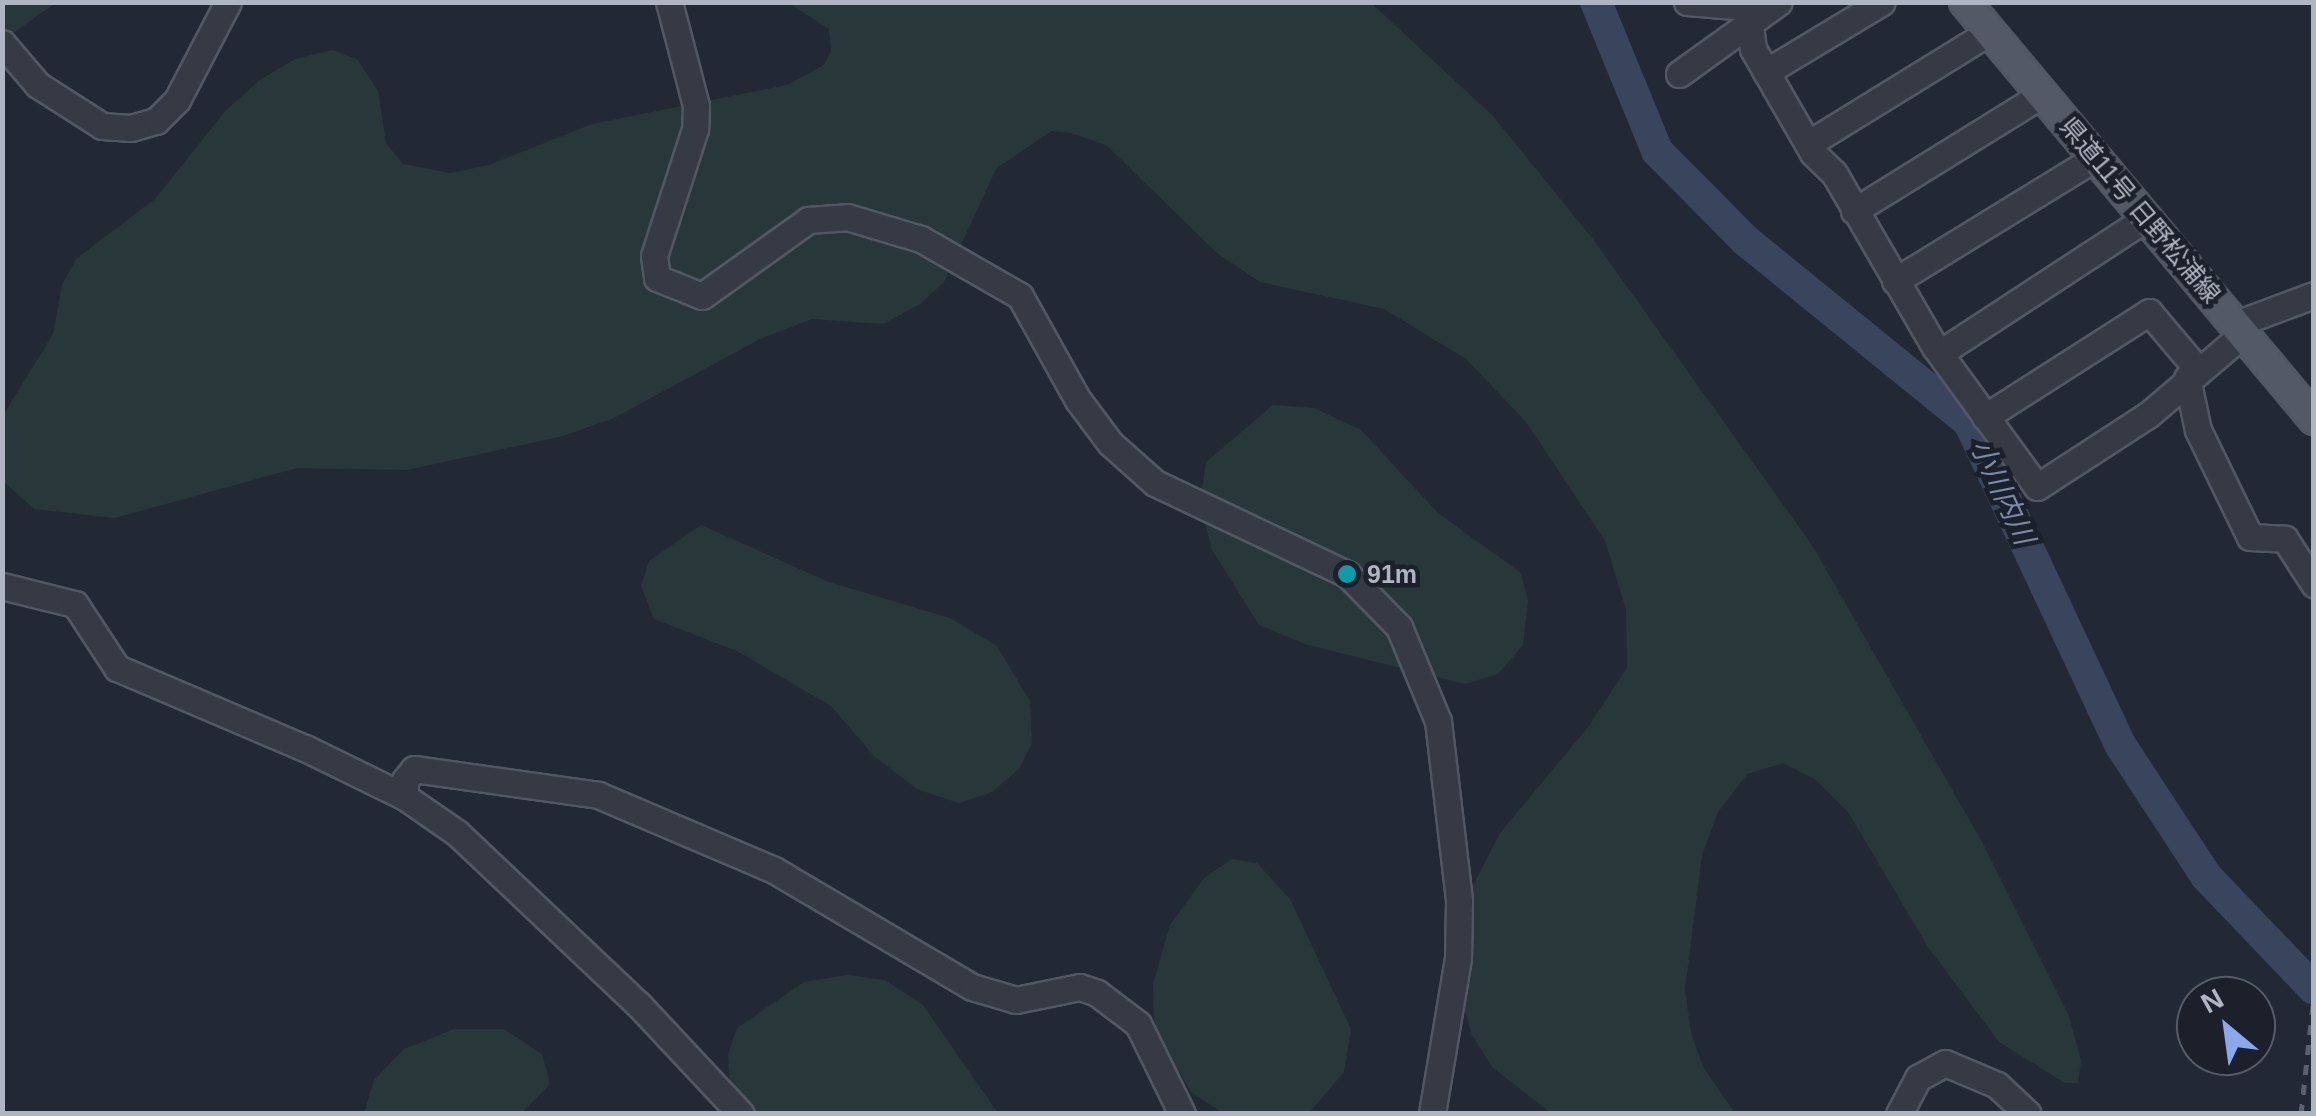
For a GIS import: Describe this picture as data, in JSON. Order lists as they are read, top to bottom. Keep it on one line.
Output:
{"streets":{"main road":["県道11号 日野松浦線"]},"water":["小川内川"],"places":["91m"],"north":"top left"}
